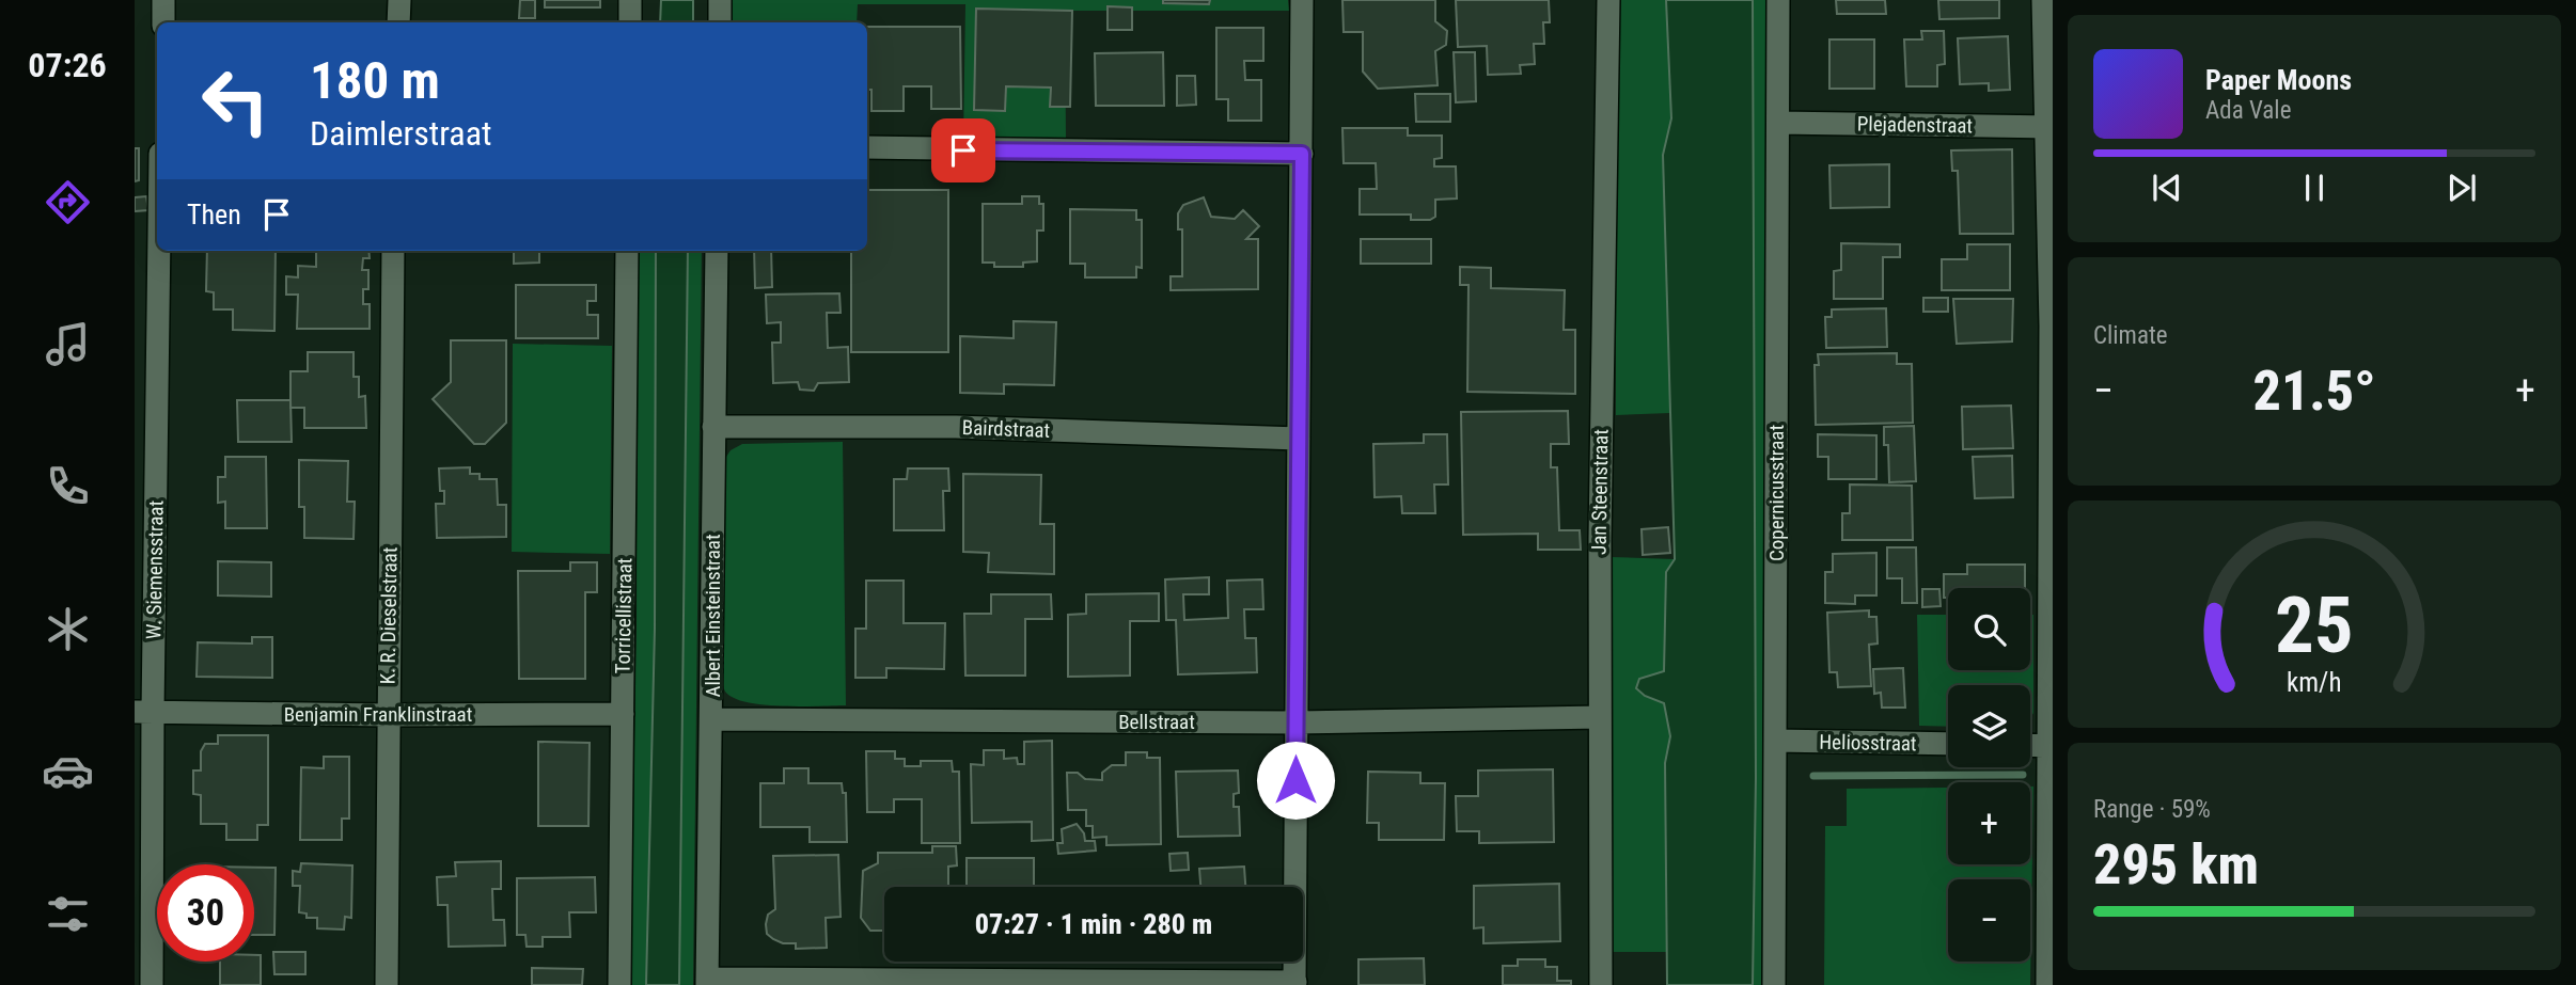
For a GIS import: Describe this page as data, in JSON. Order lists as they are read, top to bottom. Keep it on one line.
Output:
{"streets":{"street":["Plejadenstraat","Bairdstraat","Jan Steenstraat","Copernicusstraat","W. Siemensstraat","K. R. Dieselstraat","Torricellistraat","Albert Einsteinstraat","Benjamin Franklinstraat","Bellstraat","Heliosstraat"]},"crossings":[["Plejadenstraat","Copernicusstraat"],["Bairdstraat","Albert Einsteinstraat"],["Jan Steenstraat","Bellstraat"],["Copernicusstraat","Heliosstraat"],["W. Siemensstraat","Benjamin Franklinstraat"],["K. R. Dieselstraat","Benjamin Franklinstraat"],["Torricellistraat","Benjamin Franklinstraat"],["Albert Einsteinstraat","Bellstraat"]],"page":{"tabs":"07:26","turn":["180 m","Daimlerstraat"],"song":["Paper Moons","Ada Vale"],"then":"Then","tile":["Climate",["Range · 59%","295 km"]],"heat":["−","21.5°","+"],"map_buttons":["+","−"],"limit":"30","trip":"07:27 · 1 min · 280 m","gauge":["25","km/h"]}}
